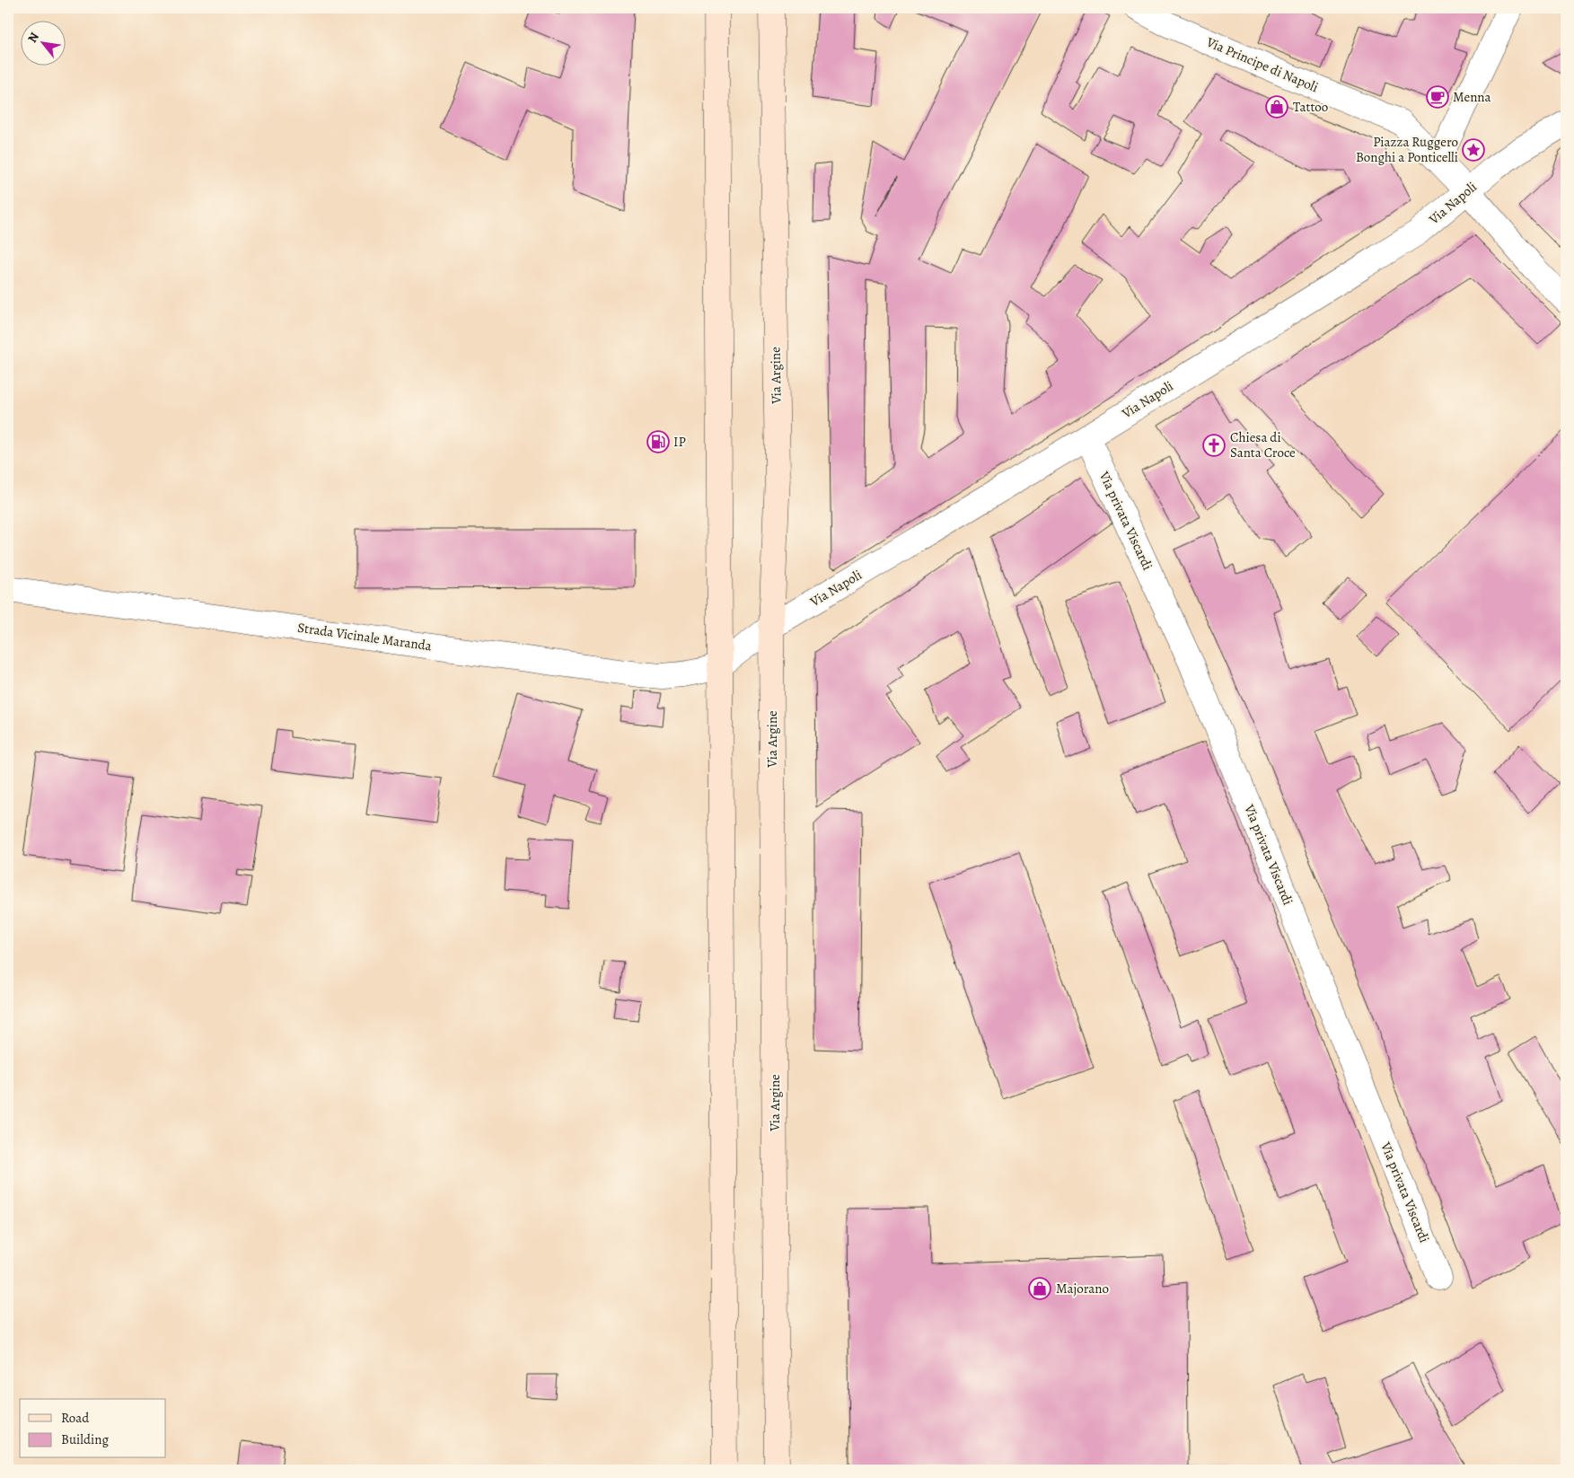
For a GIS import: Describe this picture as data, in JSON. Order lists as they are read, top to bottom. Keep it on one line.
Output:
{"streets":{"street":["Via Principe di Napoli","Via Napoli","Via Argine","Via privata Viscardi","Strada Vicinale Maranda"]},"crossings":[["Via Principe di Napoli","Via Napoli"],["Via Napoli","Via Argine"],["Via Napoli","Via privata Viscardi"],["Via Napoli","Strada Vicinale Maranda"]],"places":{"cafe":["Menna"],"shop":["Tattoo","Majorano"],"place":["Piazza Ruggero Bonghi a Ponticelli"],"fuel station":["IP"],"church":["Chiesa di Santa Croce"]},"legend":["Road","Building"],"north":"top left"}
